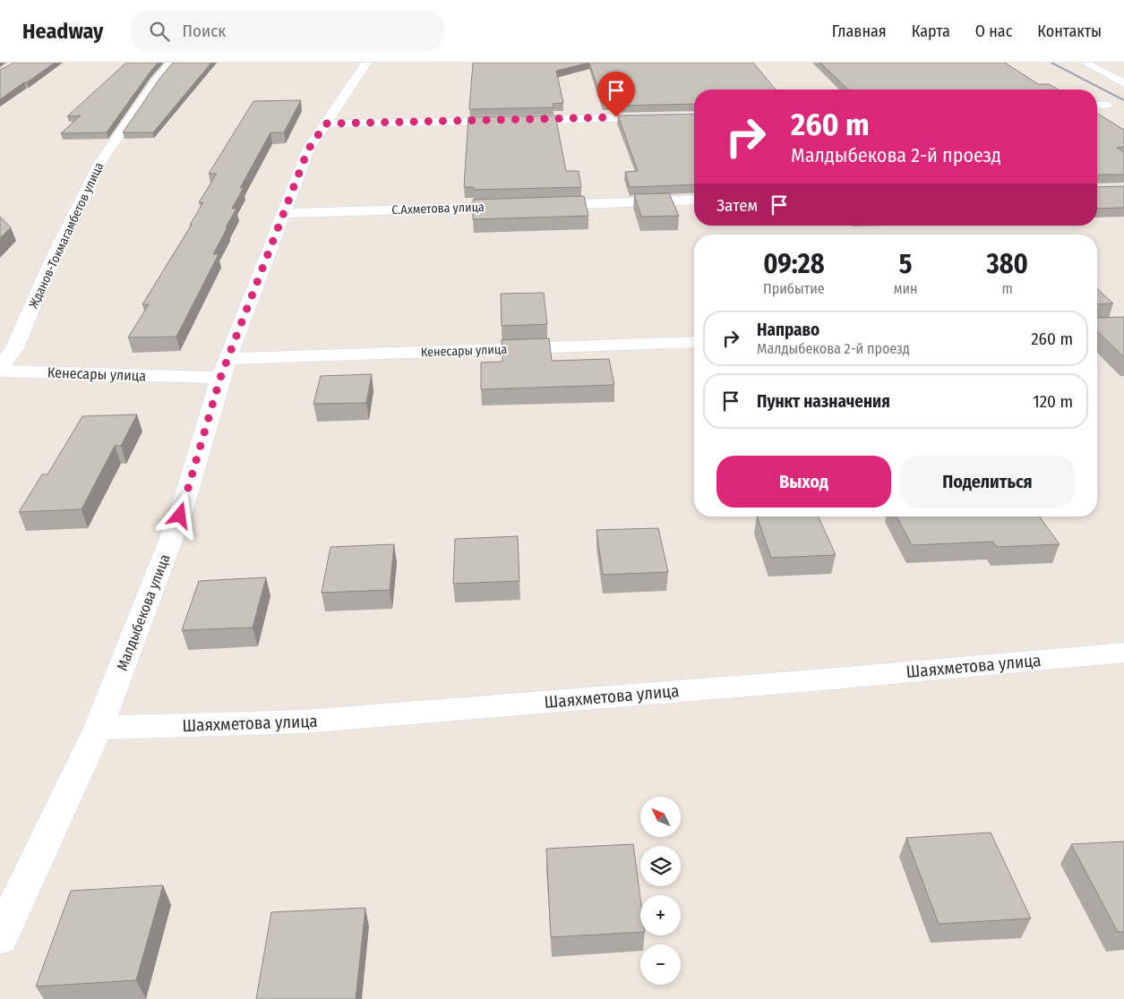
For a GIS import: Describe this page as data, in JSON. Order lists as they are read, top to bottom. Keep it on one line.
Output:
{"streets":{"street":["С.Ахметова улица","Жданов-Токмагамбетов улица","Кенесары улица","Малдыбекова улица","Шаяхметова улица"]},"crossings":[["С.Ахметова улица","Малдыбекова улица"],["Жданов-Токмагамбетов улица","Кенесары улица"],["Кенесары улица","Малдыбекова улица"],["Малдыбекова улица","Шаяхметова улица"]],"north":"top left","page":{"header":"Headway","search":"Поиск","nav":["Главная","Карта","О нас","Контакты"],"turn":["260 m","Малдыбекова 2-й проезд"],"then":"Затем","eta":["09:28","Прибытие","5","мин","380","m"],"list":[{"name":"Направо","note":"Малдыбекова 2-й проезд","value":"260 m"},{"name":"Пункт назначения","value":"120 m"}],"buttons":["Выход","Поделиться"],"map_buttons":["+","−"]}}
